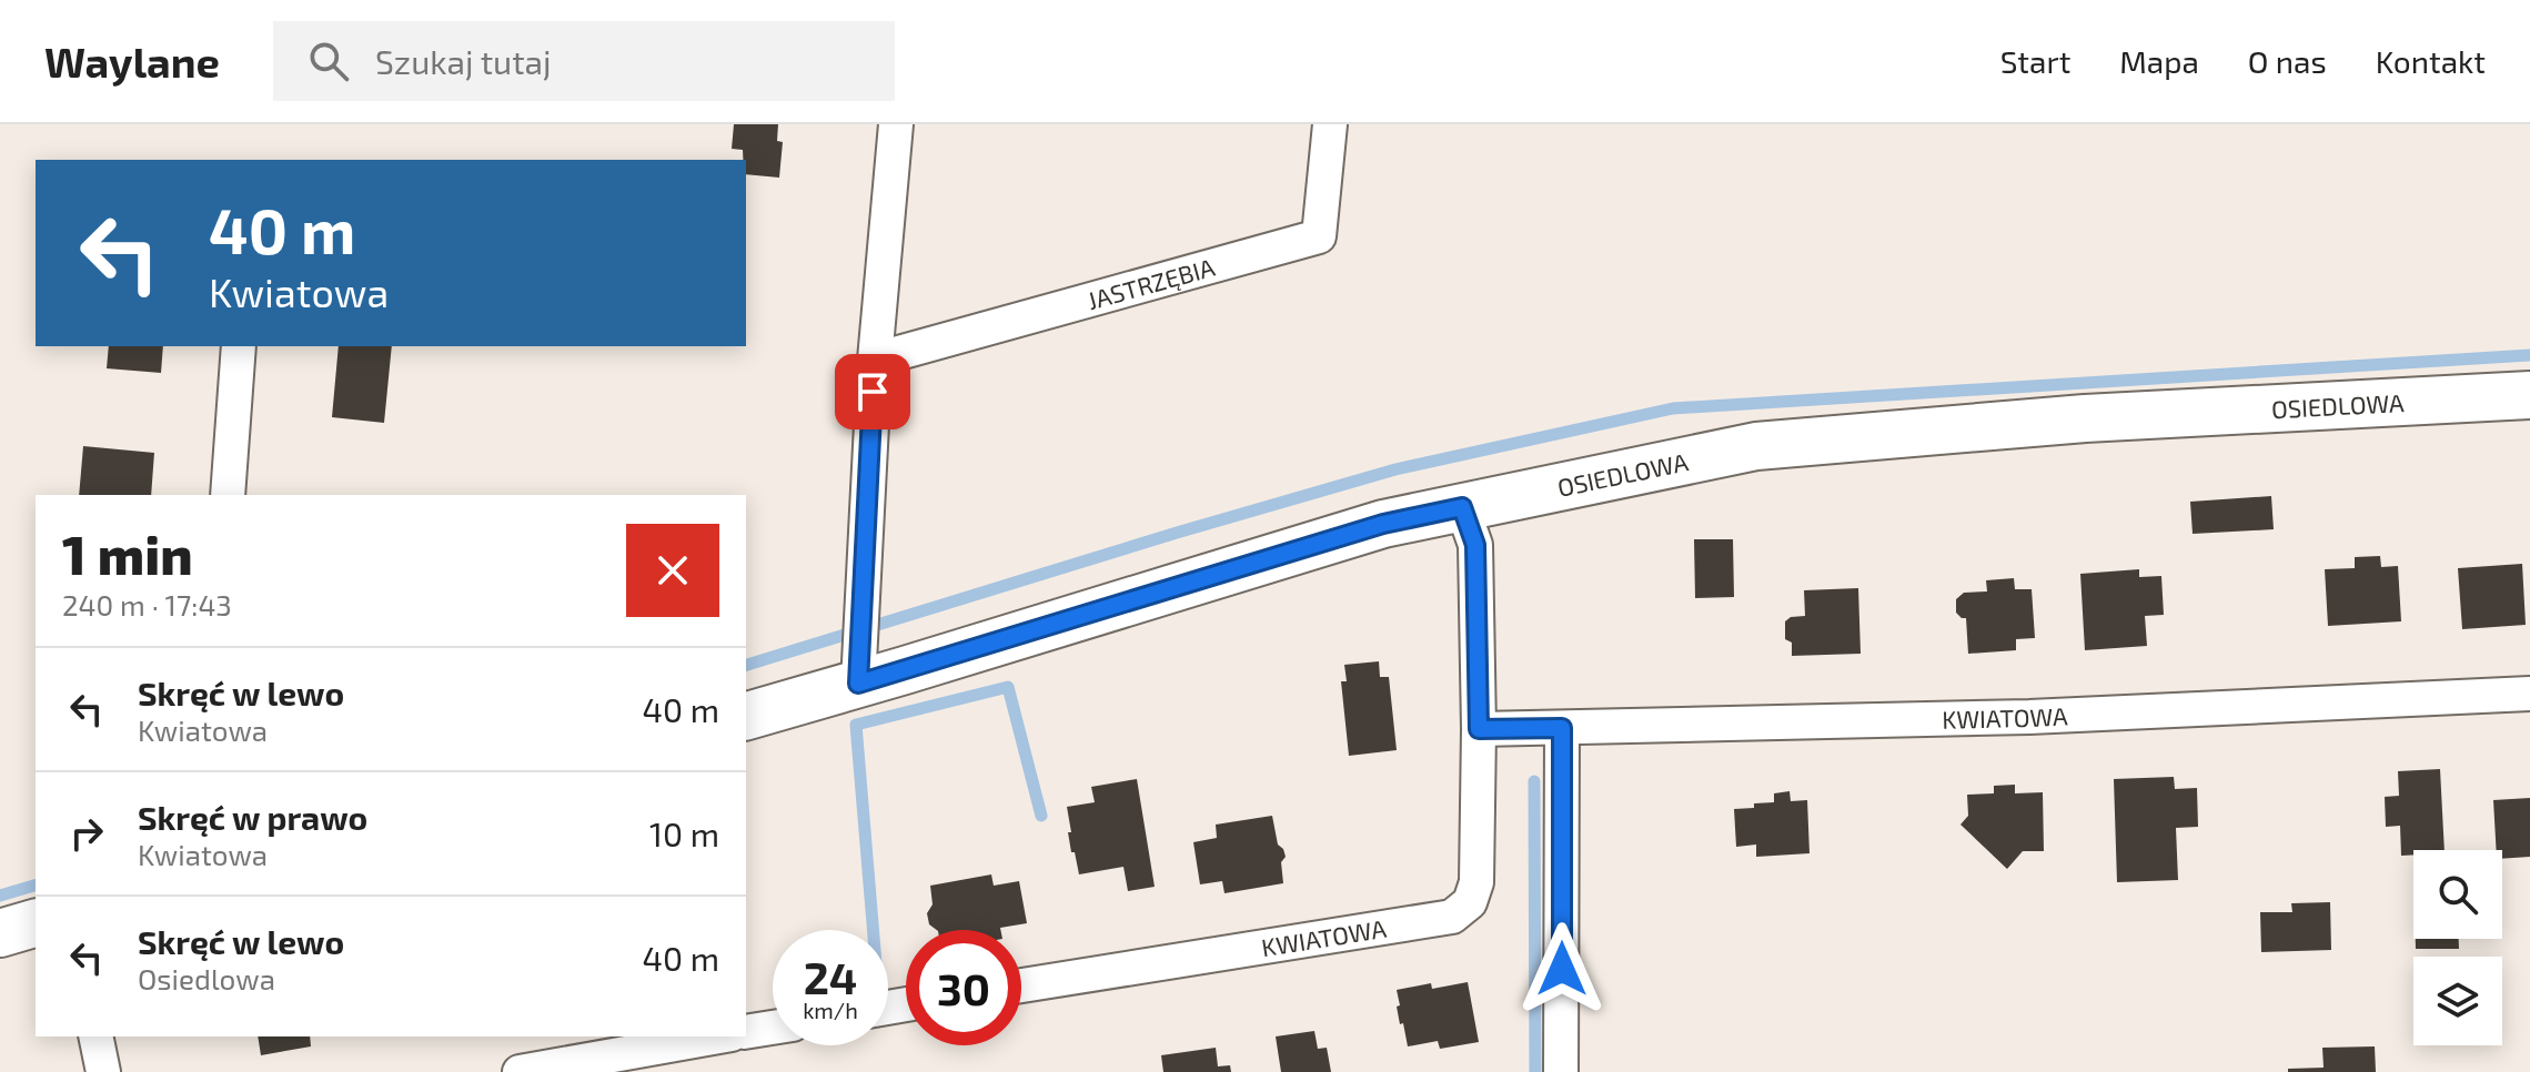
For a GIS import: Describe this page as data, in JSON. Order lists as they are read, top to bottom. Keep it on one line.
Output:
{"streets":{"street":["JASTRZĘBIA","OSIEDLOWA","KWIATOWA"]},"crossings":[["OSIEDLOWA","KWIATOWA"]],"page":{"header":"Waylane","search":"Szukaj tutaj","nav":["Start","Mapa","O nas","Kontakt"],"turn":["40 m","Kwiatowa"],"heading":["1 min","240 m · 17:43"],"list":[{"name":"Skręć w lewo","note":"Kwiatowa","value":"40 m"},{"name":"Skręć w prawo","note":"Kwiatowa","value":"10 m"},{"name":"Skręć w lewo","note":"Osiedlowa","value":"40 m"}],"speed":"24 km/h","limit":"30"}}
